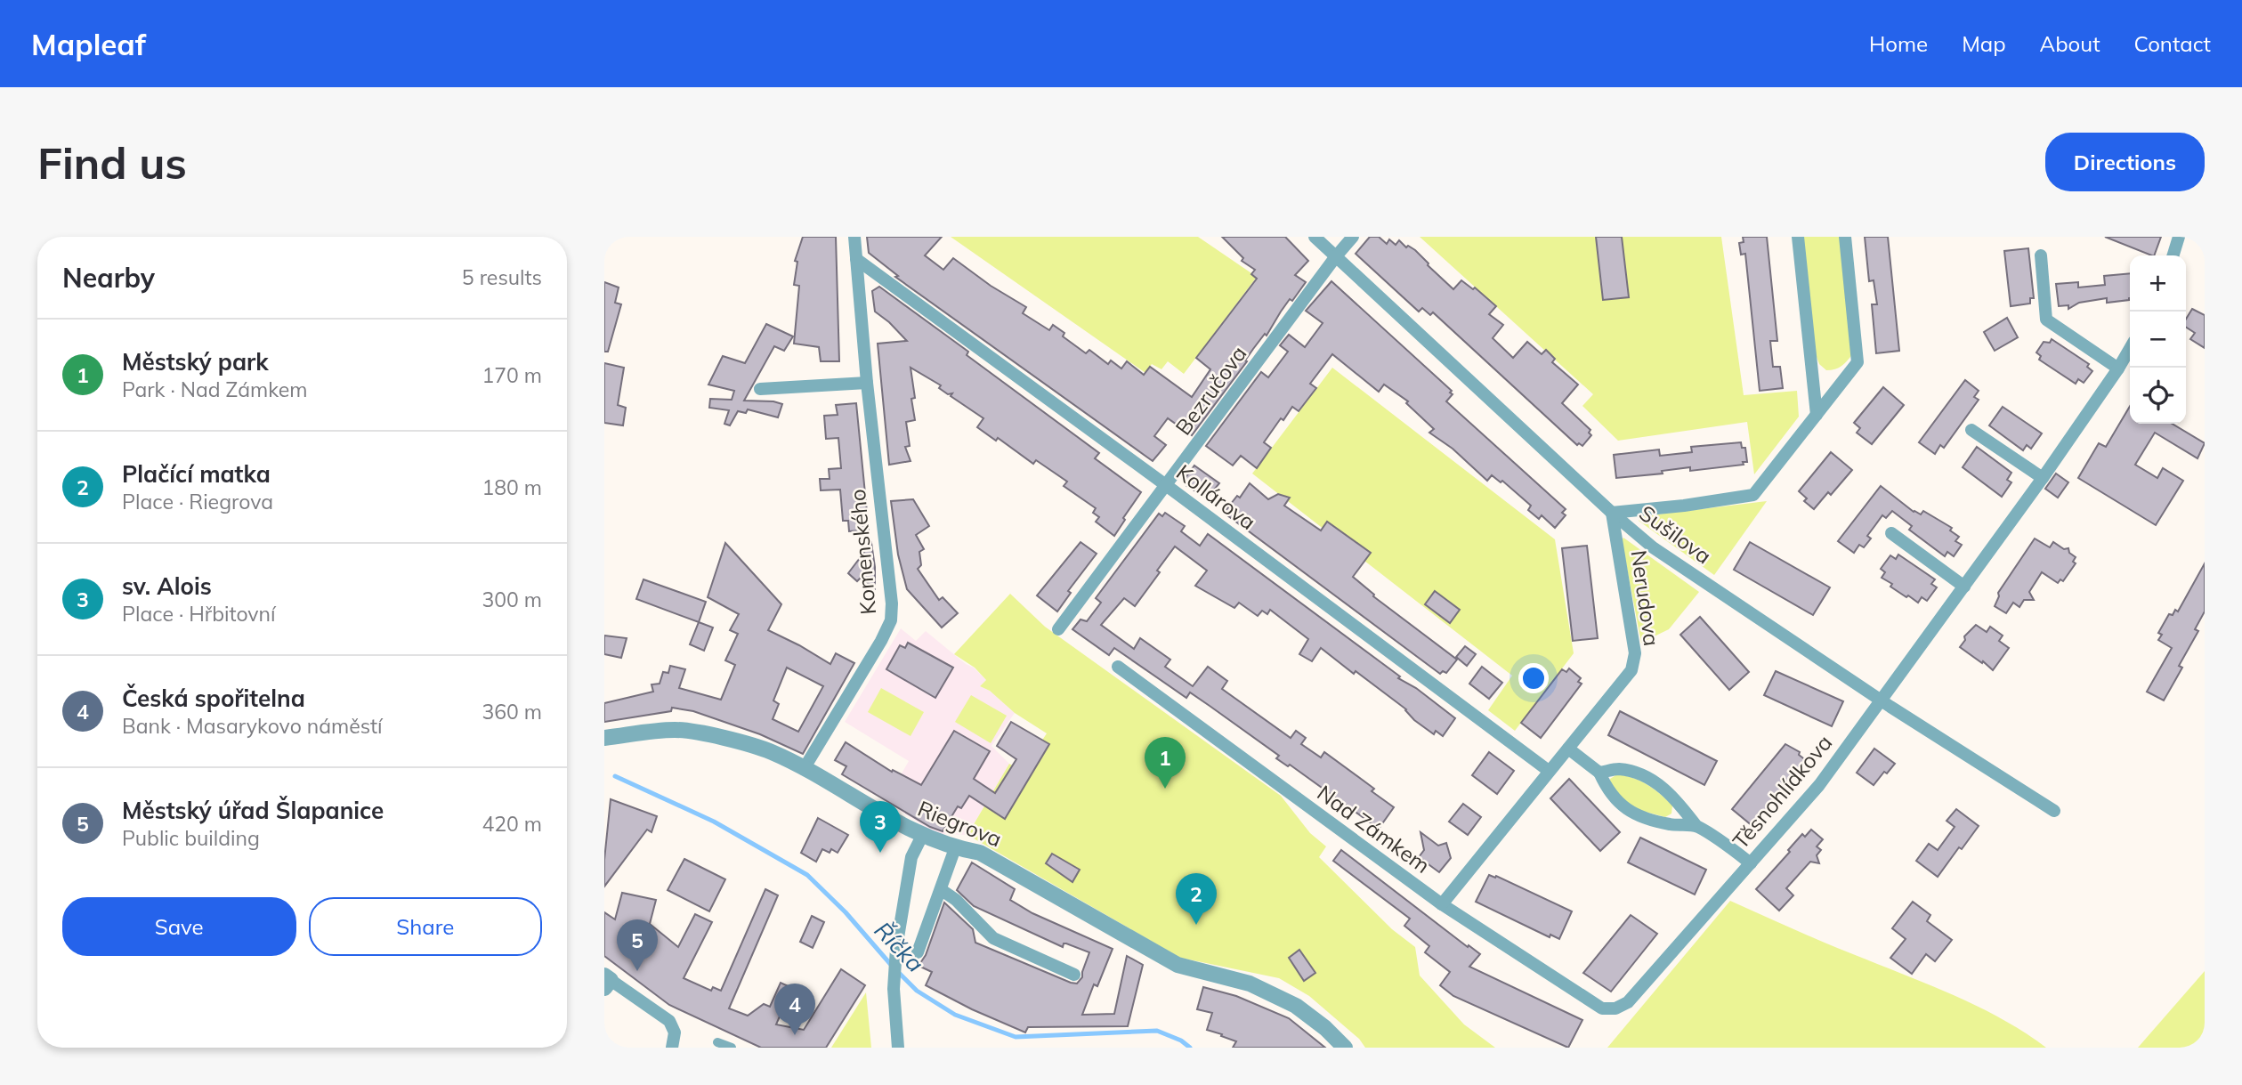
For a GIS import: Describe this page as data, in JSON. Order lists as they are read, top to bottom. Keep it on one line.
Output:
{"streets":{"street":["Bezručova","Kollárova","Sušilova","Komenského","Nerudova","Těsnohlídkova","Riegrova","Nad Zámkem"]},"crossings":[["Bezručova","Kollárova"],["Bezručova","Sušilova"],["Kollárova","Komenského"],["Kollárova","Nerudova"],["Sušilova","Nerudova"],["Sušilova","Těsnohlídkova"],["Komenského","Riegrova"],["Nerudova","Nad Zámkem"],["Těsnohlídkova","Nad Zámkem"]],"water":["Říčka"],"page":{"header":"Mapleaf","nav":["Home","Map","About","Contact"],"buttons":["Directions",["Save","Share"]],"title":"Find us","heading":["Nearby","5 results"],"map_buttons":["+","−"],"list":[{"mark":"1","name":"Městský park","note":"Park · Nad Zámkem","value":"170 m"},{"mark":"2","name":"Plačící matka","note":"Place · Riegrova","value":"180 m"},{"mark":"3","name":"sv. Alois","note":"Place · Hřbitovní","value":"300 m"},{"mark":"4","name":"Česká spořitelna","note":"Bank · Masarykovo náměstí","value":"360 m"},{"mark":"5","name":"Městský úřad Šlapanice","note":"Public building","value":"420 m"}],"pins":["1","3","2","5","4"]}}
